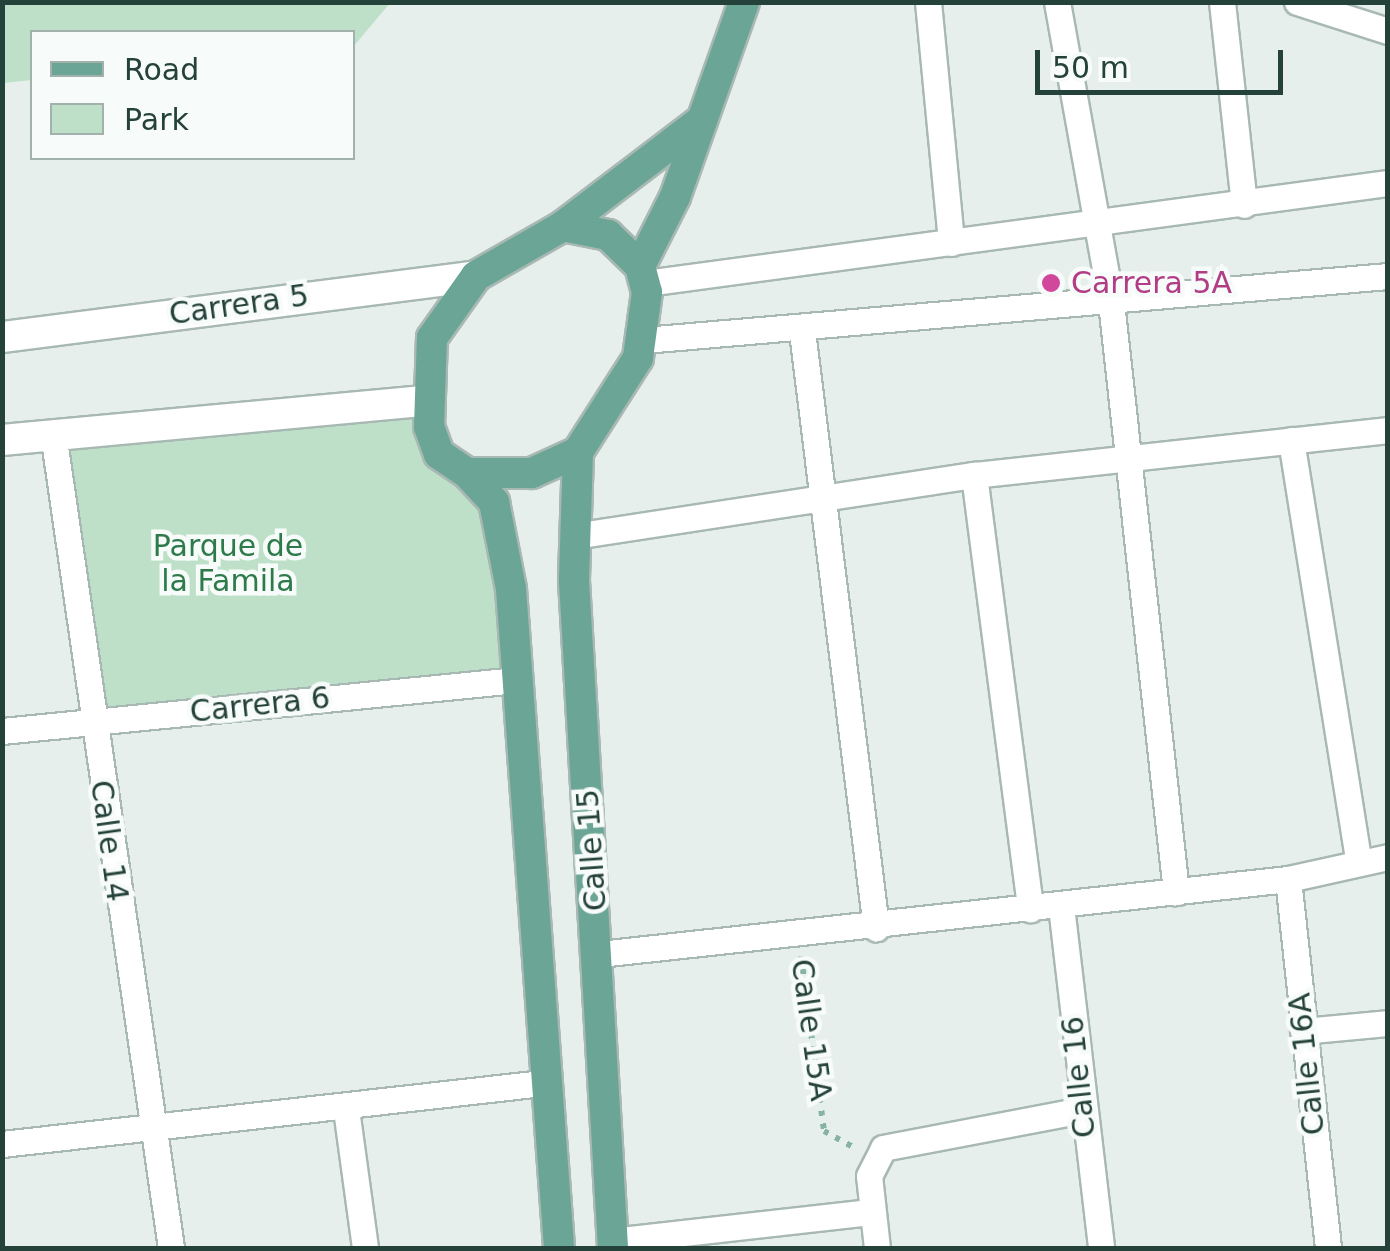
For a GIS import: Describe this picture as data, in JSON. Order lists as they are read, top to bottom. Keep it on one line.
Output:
{"streets":{"main road":["Carrera 5","Calle 15"],"street":["Carrera 6","Calle 14","Calle 16A","Calle 16"],"path":["Calle 15A"]},"crossings":[["Carrera 5","Calle 15"],["Carrera 6","Calle 14"]],"parks":["Parque de la Famila"],"places":["Carrera 5A"],"legend":["Road","Park"],"scale_bar":"50 m"}
